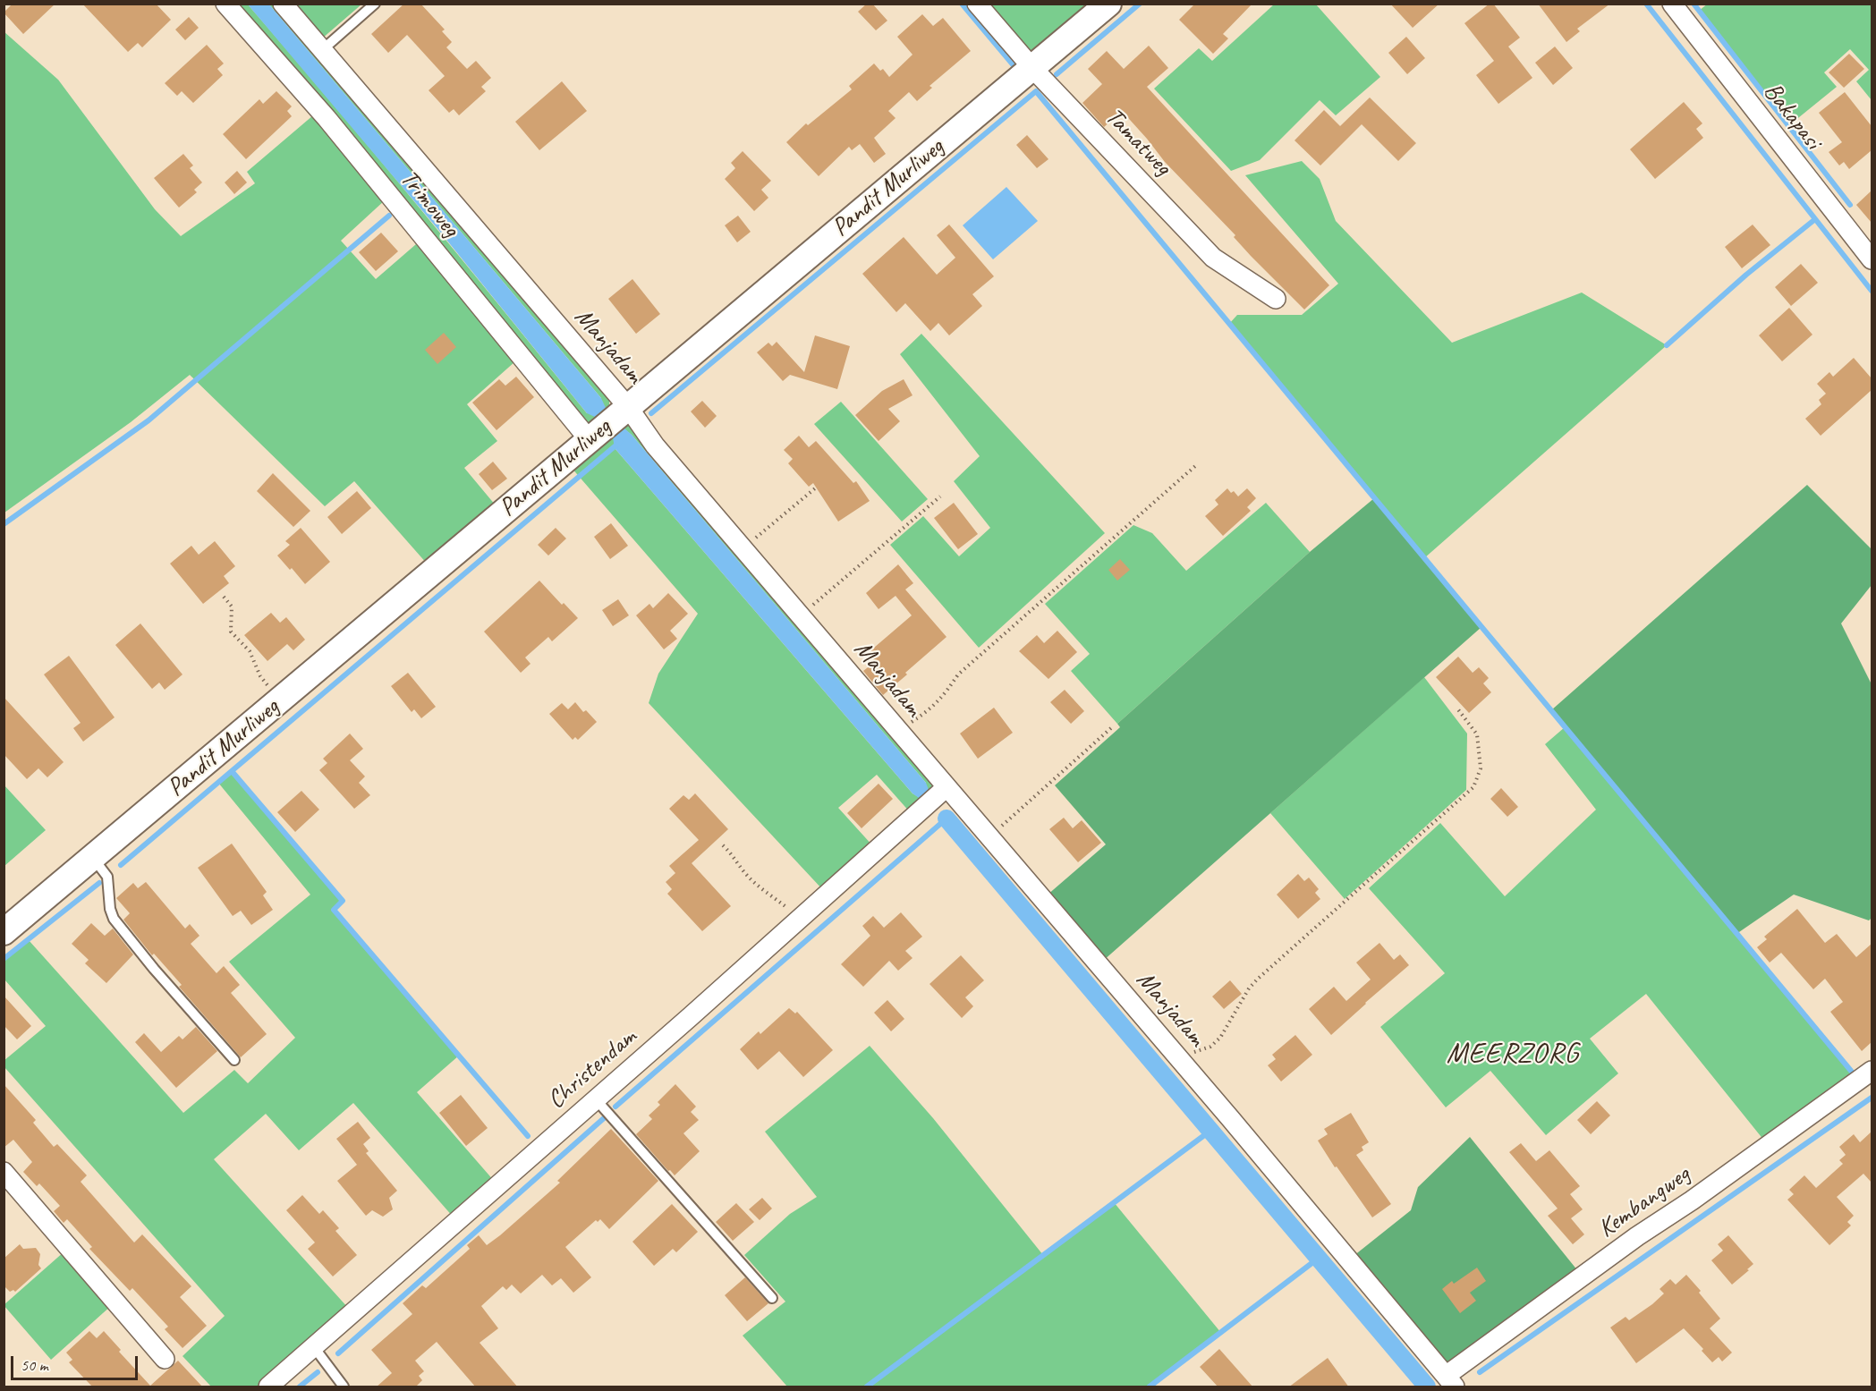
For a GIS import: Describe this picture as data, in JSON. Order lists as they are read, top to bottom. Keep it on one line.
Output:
{"streets":{"street":["Bakapasi","Tamatweg","Pandit Murliweg","Trimoweg","Manjadam","Christendam","Kembangweg"]},"crossings":[["Tamatweg","Pandit Murliweg"],["Pandit Murliweg","Trimoweg"],["Pandit Murliweg","Manjadam"],["Manjadam","Christendam"],["Manjadam","Kembangweg"]],"districts":["MEERZORG"],"scale_bar":"50 m"}
